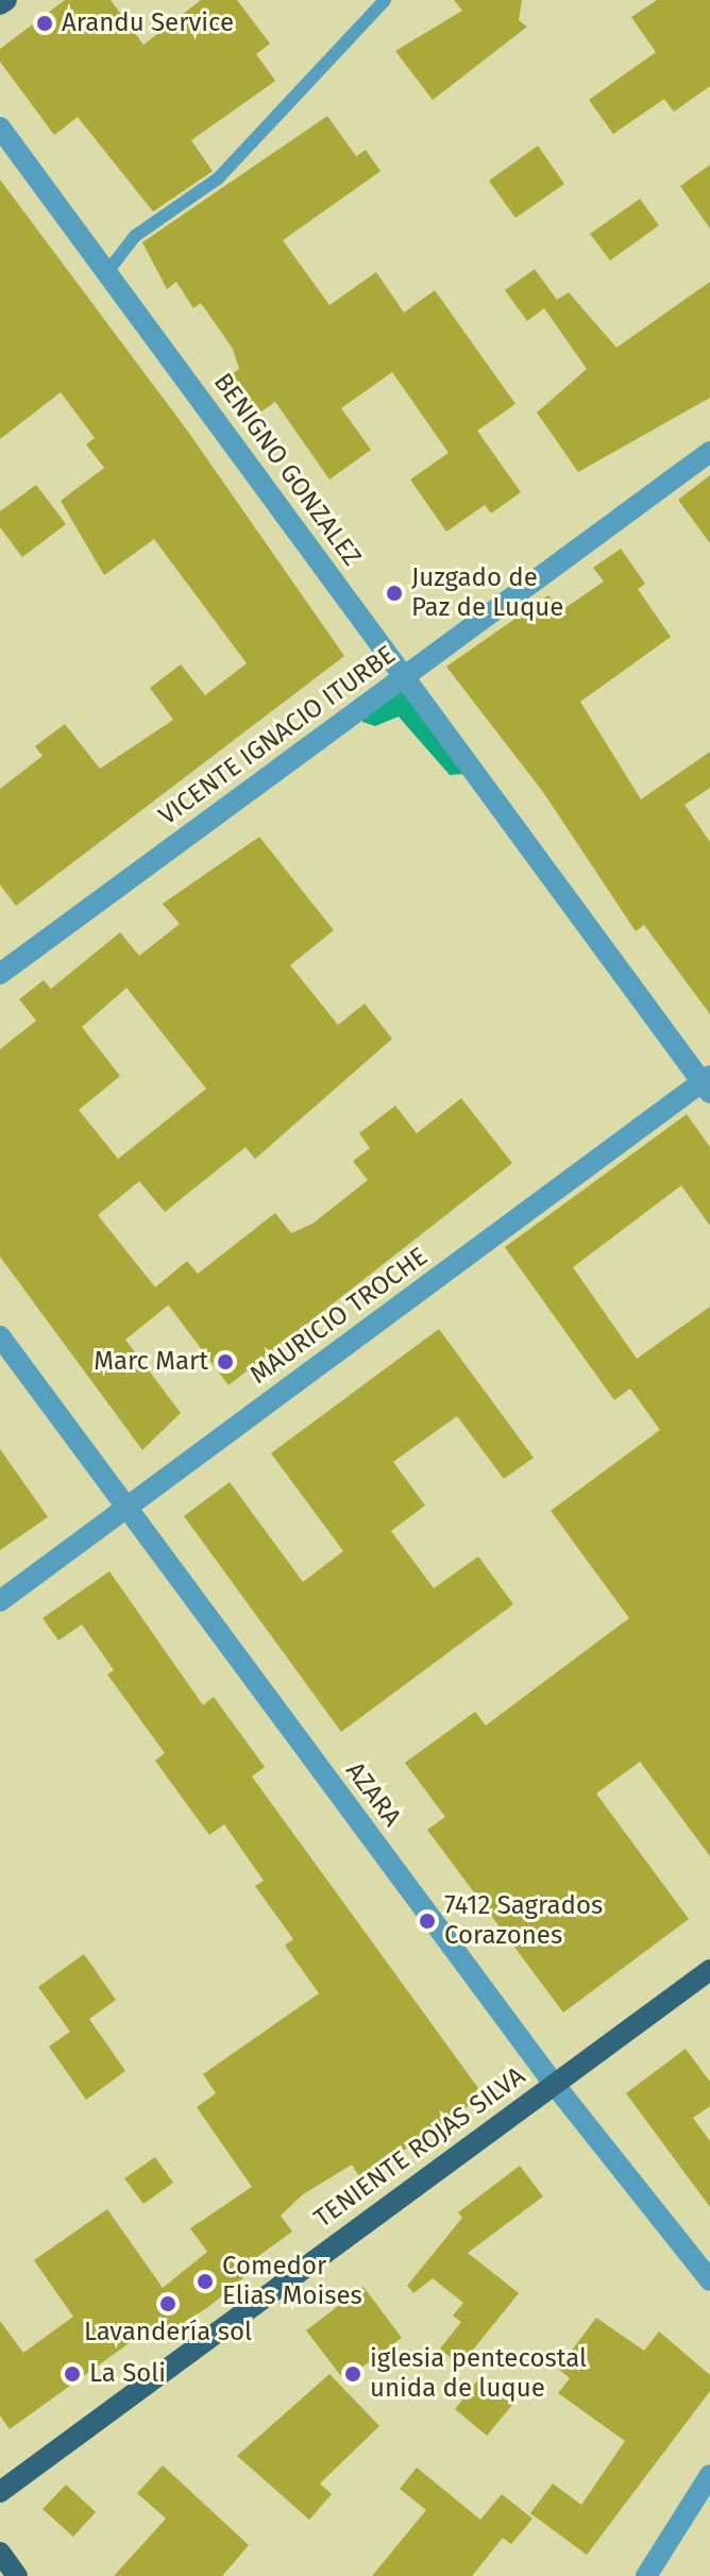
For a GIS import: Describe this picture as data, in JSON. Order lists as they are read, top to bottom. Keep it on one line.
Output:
{"streets":{"main road":["TENIENTE ROJAS SILVA"],"street":["BENIGNO GONZALEZ","VICENTE IGNACIO ITURBE","MAURICIO TROCHE","AZARA"]},"crossings":[["BENIGNO GONZALEZ","VICENTE IGNACIO ITURBE"],["BENIGNO GONZALEZ","MAURICIO TROCHE"],["MAURICIO TROCHE","AZARA"],["AZARA","TENIENTE ROJAS SILVA"]],"places":["Arandu Service","Juzgado de Paz de Luque","Marc Mart","7412 Sagrados Corazones","Comedor Elias Moises","Lavandería sol","La Soli","iglesia pentecostal unida de luque"]}
